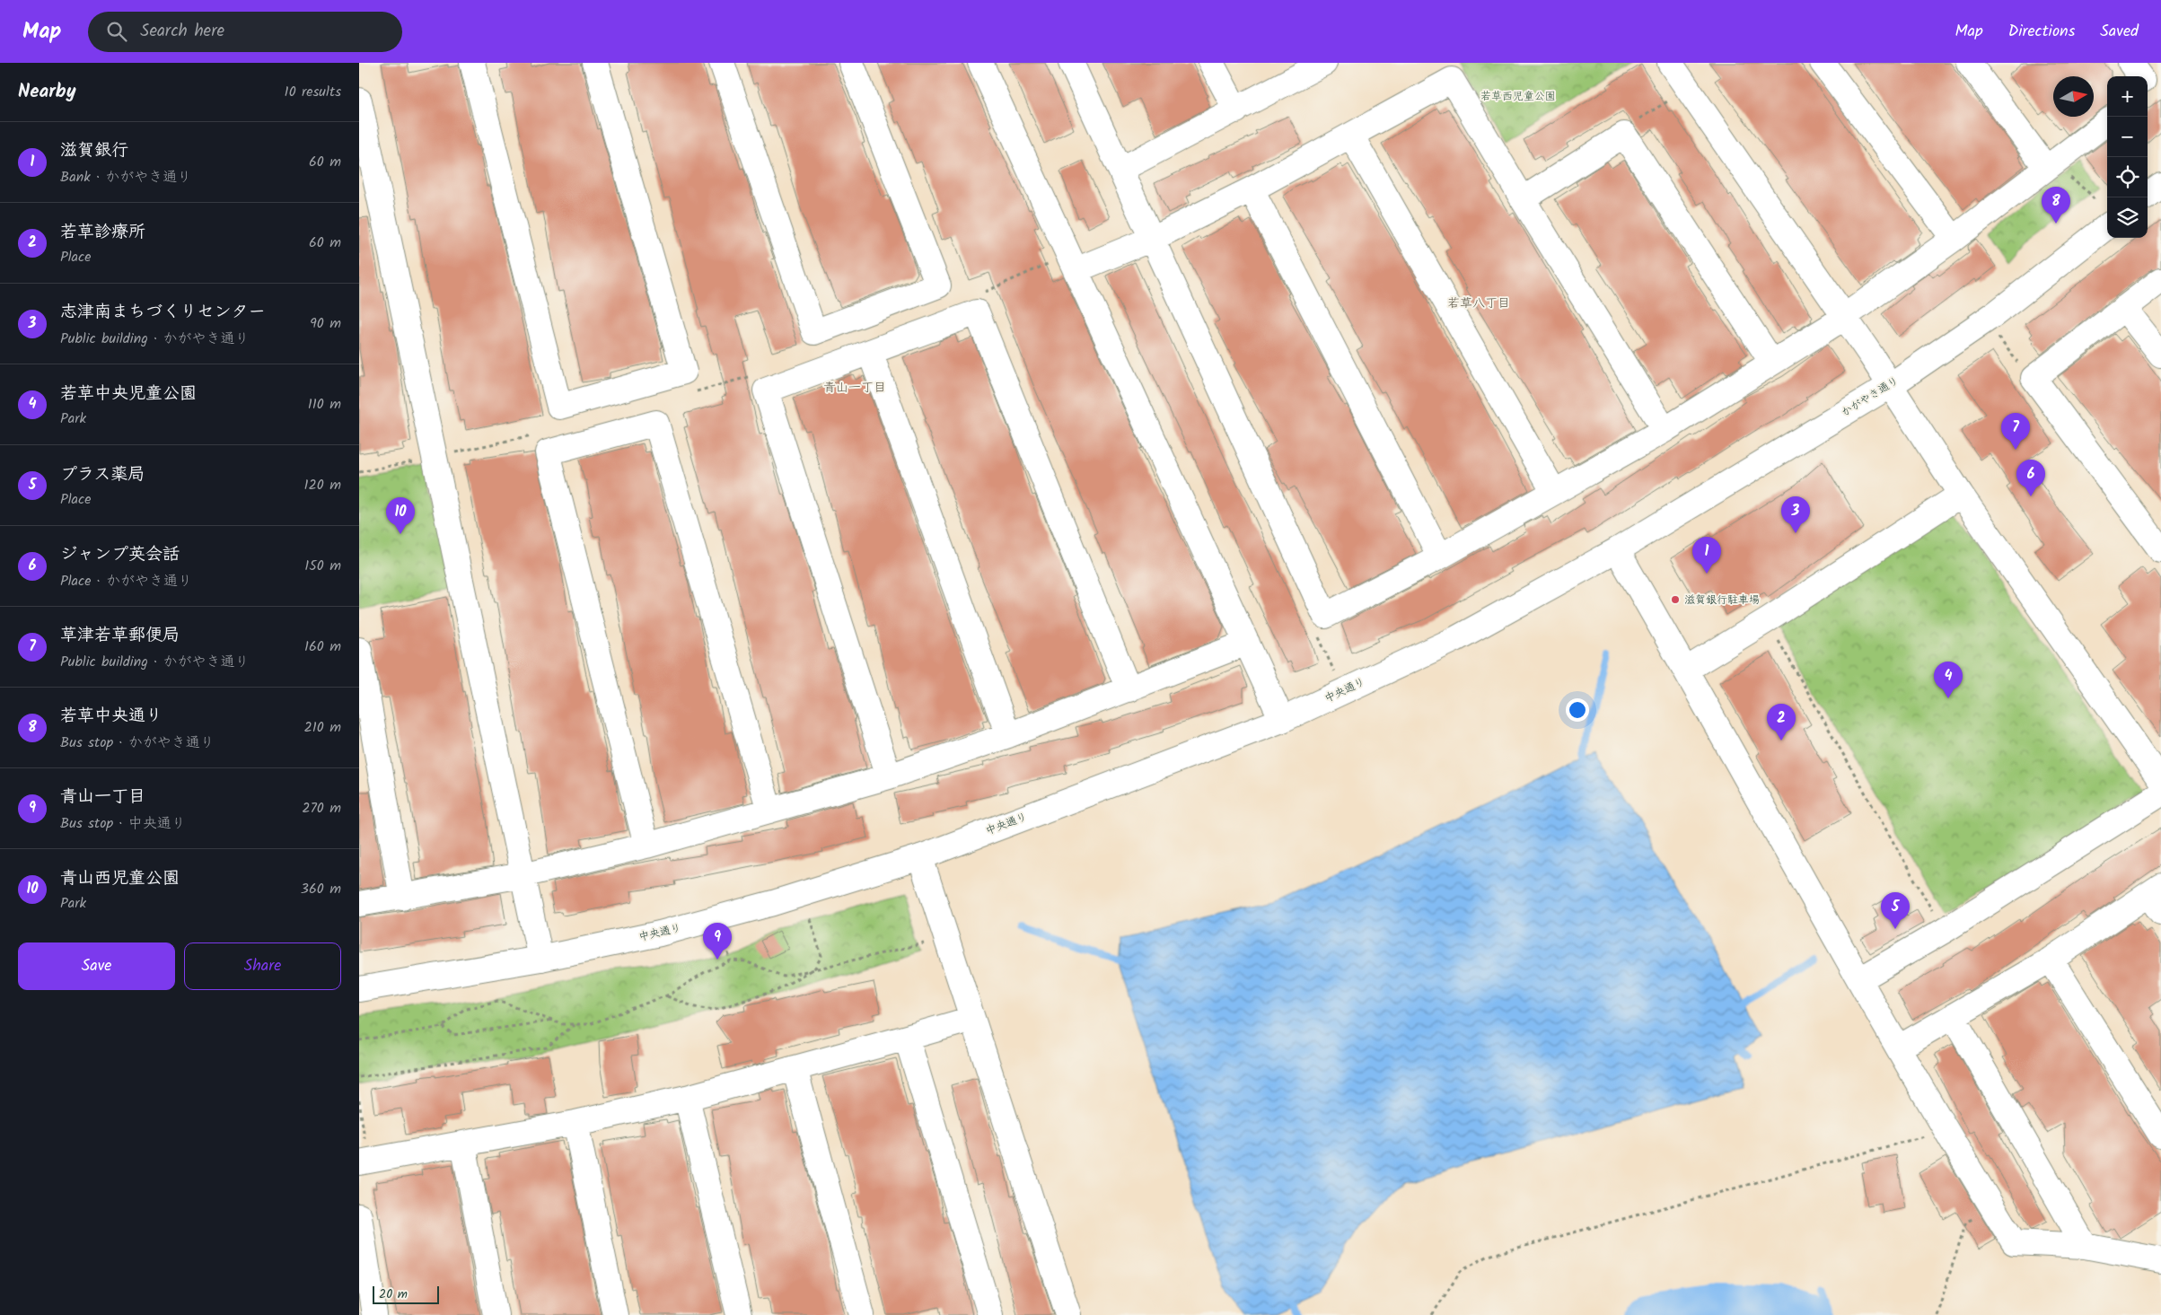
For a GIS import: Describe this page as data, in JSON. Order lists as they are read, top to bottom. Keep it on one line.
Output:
{"streets":{"street":["かがやき通り","中央通り"]},"crossings":[["かがやき通り","中央通り"]],"districts":["若草八丁目","青山一丁目"],"parks":["若草西児童公園"],"places":["滋賀銀行駐車場"],"scale_bar":"20 m","north":"right","page":{"header":"Map","search":"Search here","nav":["Map","Directions","Saved"],"heading":["Nearby","10 results"],"map_buttons":["+","−"],"list":[{"mark":"1","name":"滋賀銀行","note":"Bank · かがやき通り","value":"60 m"},{"mark":"2","name":"若草診療所","note":"Place","value":"60 m"},{"mark":"3","name":"志津南まちづくりセンター","note":"Public building · かがやき通り","value":"90 m"},{"mark":"4","name":"若草中央児童公園","note":"Park","value":"110 m"},{"mark":"5","name":"プラス薬局","note":"Place","value":"120 m"},{"mark":"6","name":"ジャンプ英会話","note":"Place · かがやき通り","value":"150 m"},{"mark":"7","name":"草津若草郵便局","note":"Public building · かがやき通り","value":"160 m"},{"mark":"8","name":"若草中央通り","note":"Bus stop · かがやき通り","value":"210 m"},{"mark":"9","name":"青山一丁目","note":"Bus stop · 中央通り","value":"270 m"},{"mark":"10","name":"青山西児童公園","note":"Park","value":"360 m"}],"pins":["8","7","6","3","10","1","4","2","5","9"],"buttons":["Save","Share"],"scale":"20 m"}}
